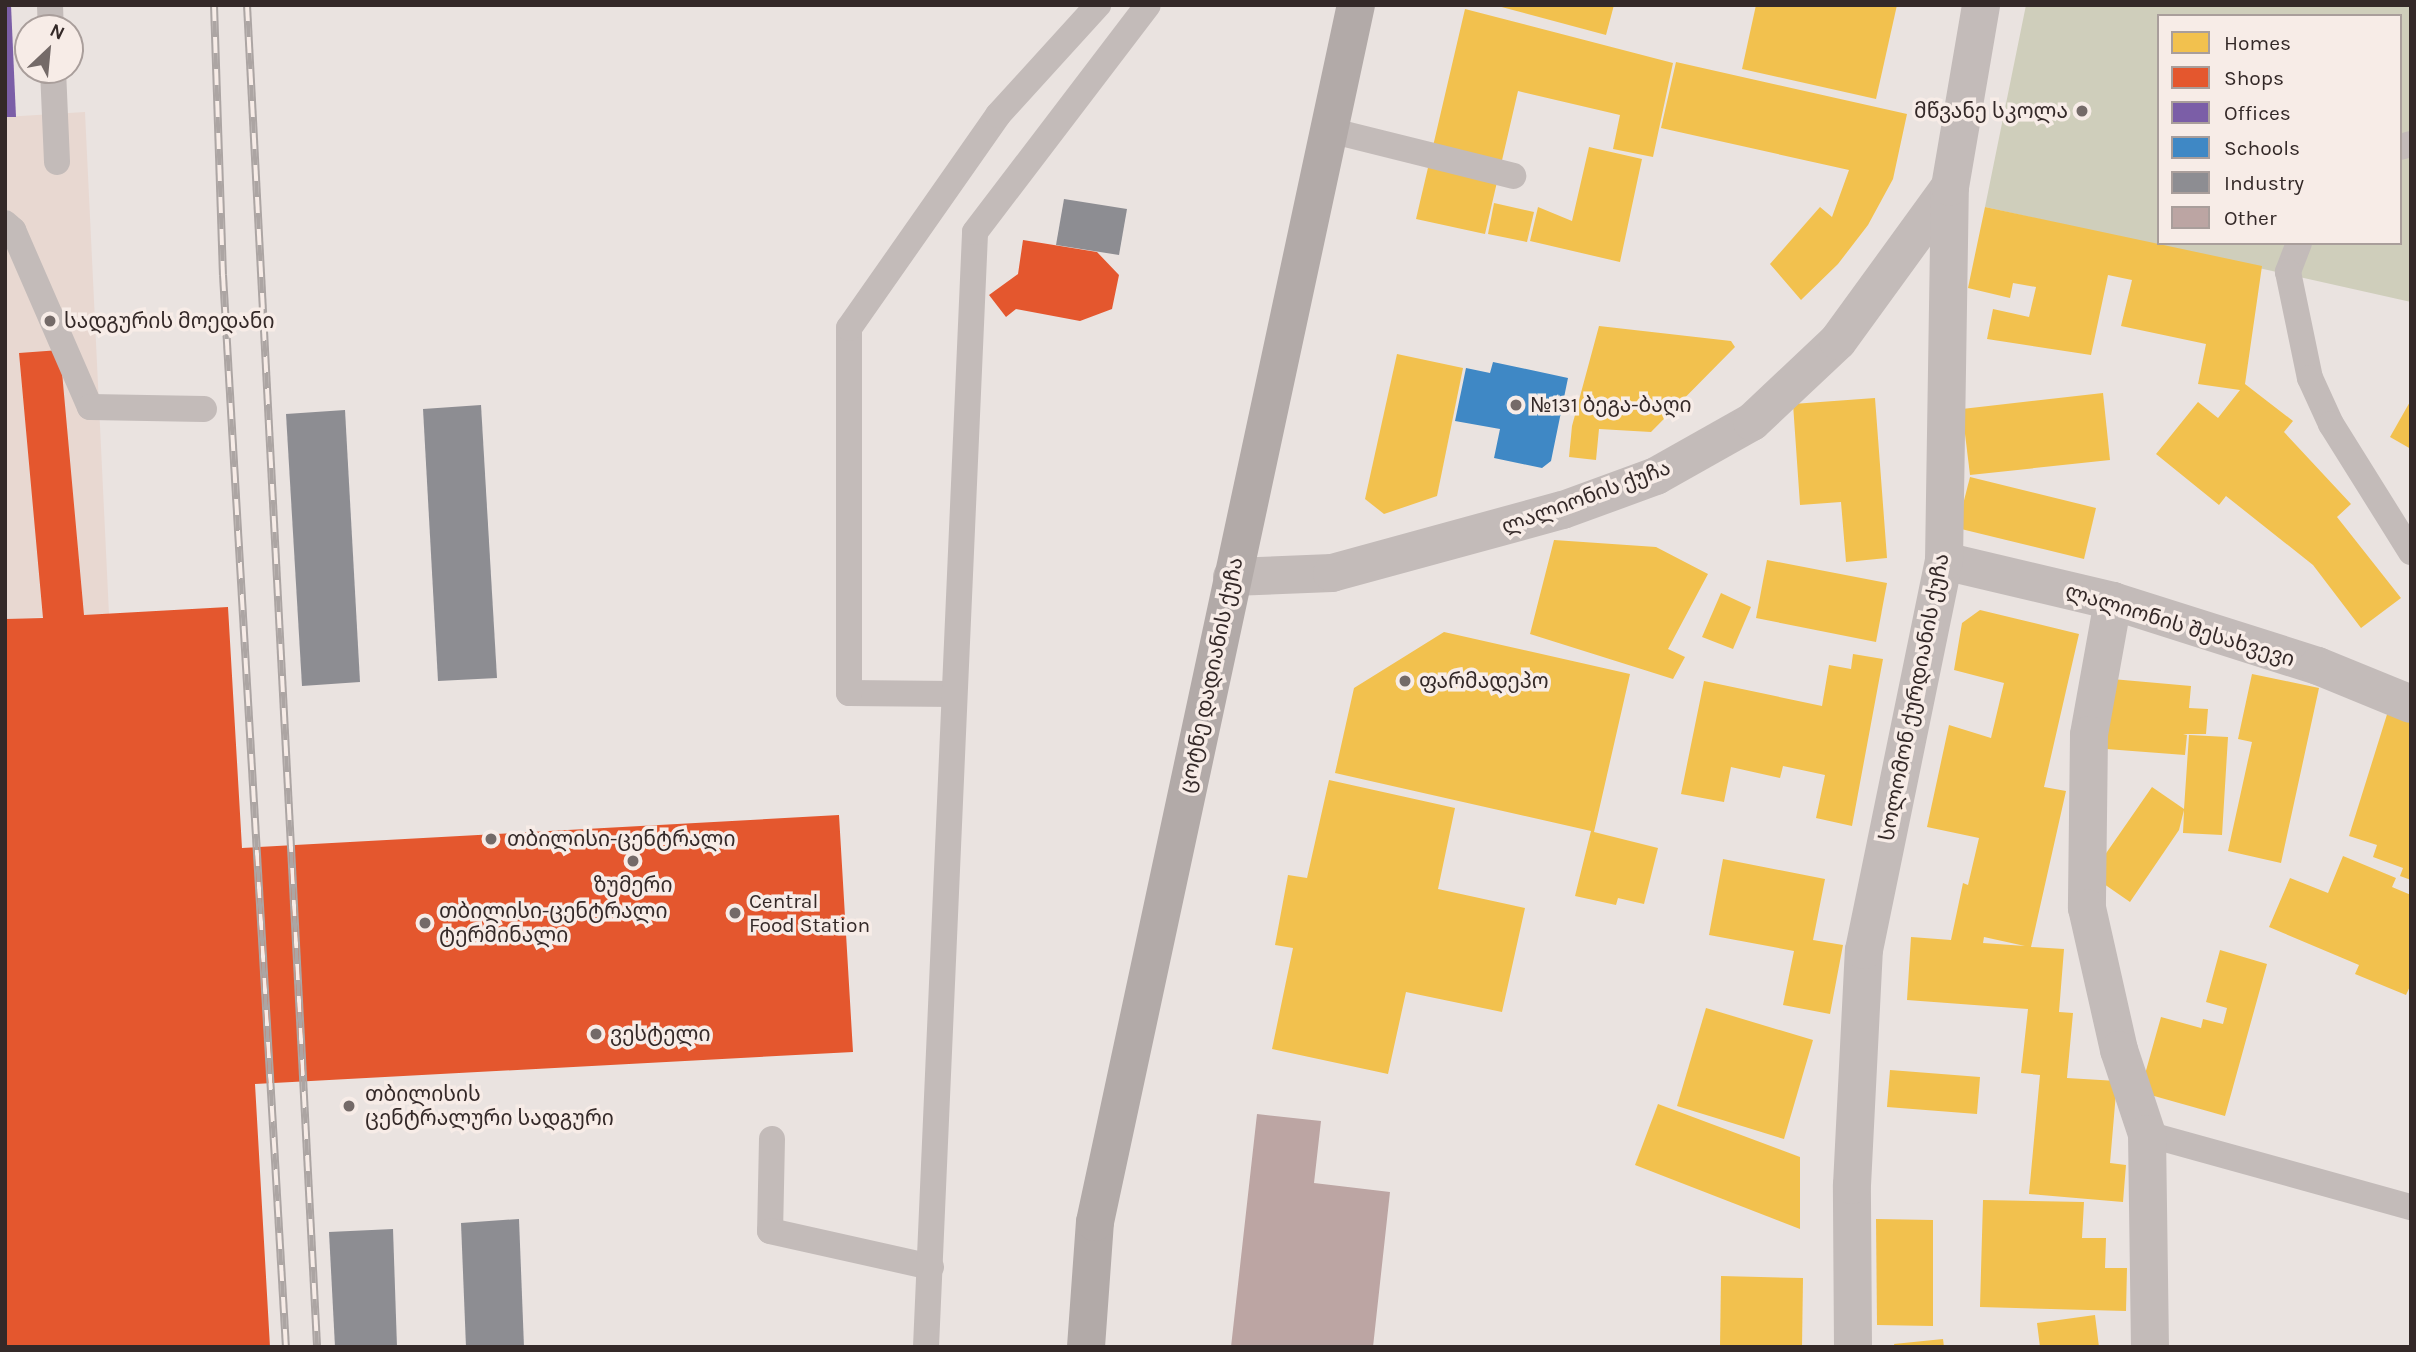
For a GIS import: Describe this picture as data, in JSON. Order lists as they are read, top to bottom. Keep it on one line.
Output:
{"streets":{"main road":["ცოტნე დადიანის ქუჩა"],"street":["ლალიონის ქუჩა","ლალიონის შესახვევი","სოლომონ ქურდიანის ქუჩა"]},"crossings":[["ლალიონის ქუჩა","ცოტნე დადიანის ქუჩა"],["ლალიონის ქუჩა","სოლომონ ქურდიანის ქუჩა"],["ლალიონის შესახვევი","სოლომონ ქურდიანის ქუჩა"]],"places":["მწვანე სკოლა","სადგურის მოედანი","№131 ბეგა-ბაღი","ფარმადეპო","თბილისი-ცენტრალი","ზუმერი","Central Food Station","თბილისი-ცენტრალი ტერმინალი","ვესტელი","თბილისის ცენტრალური სადგური"],"legend":["Homes","Shops","Offices","Schools","Industry","Other"],"north":"top right"}
